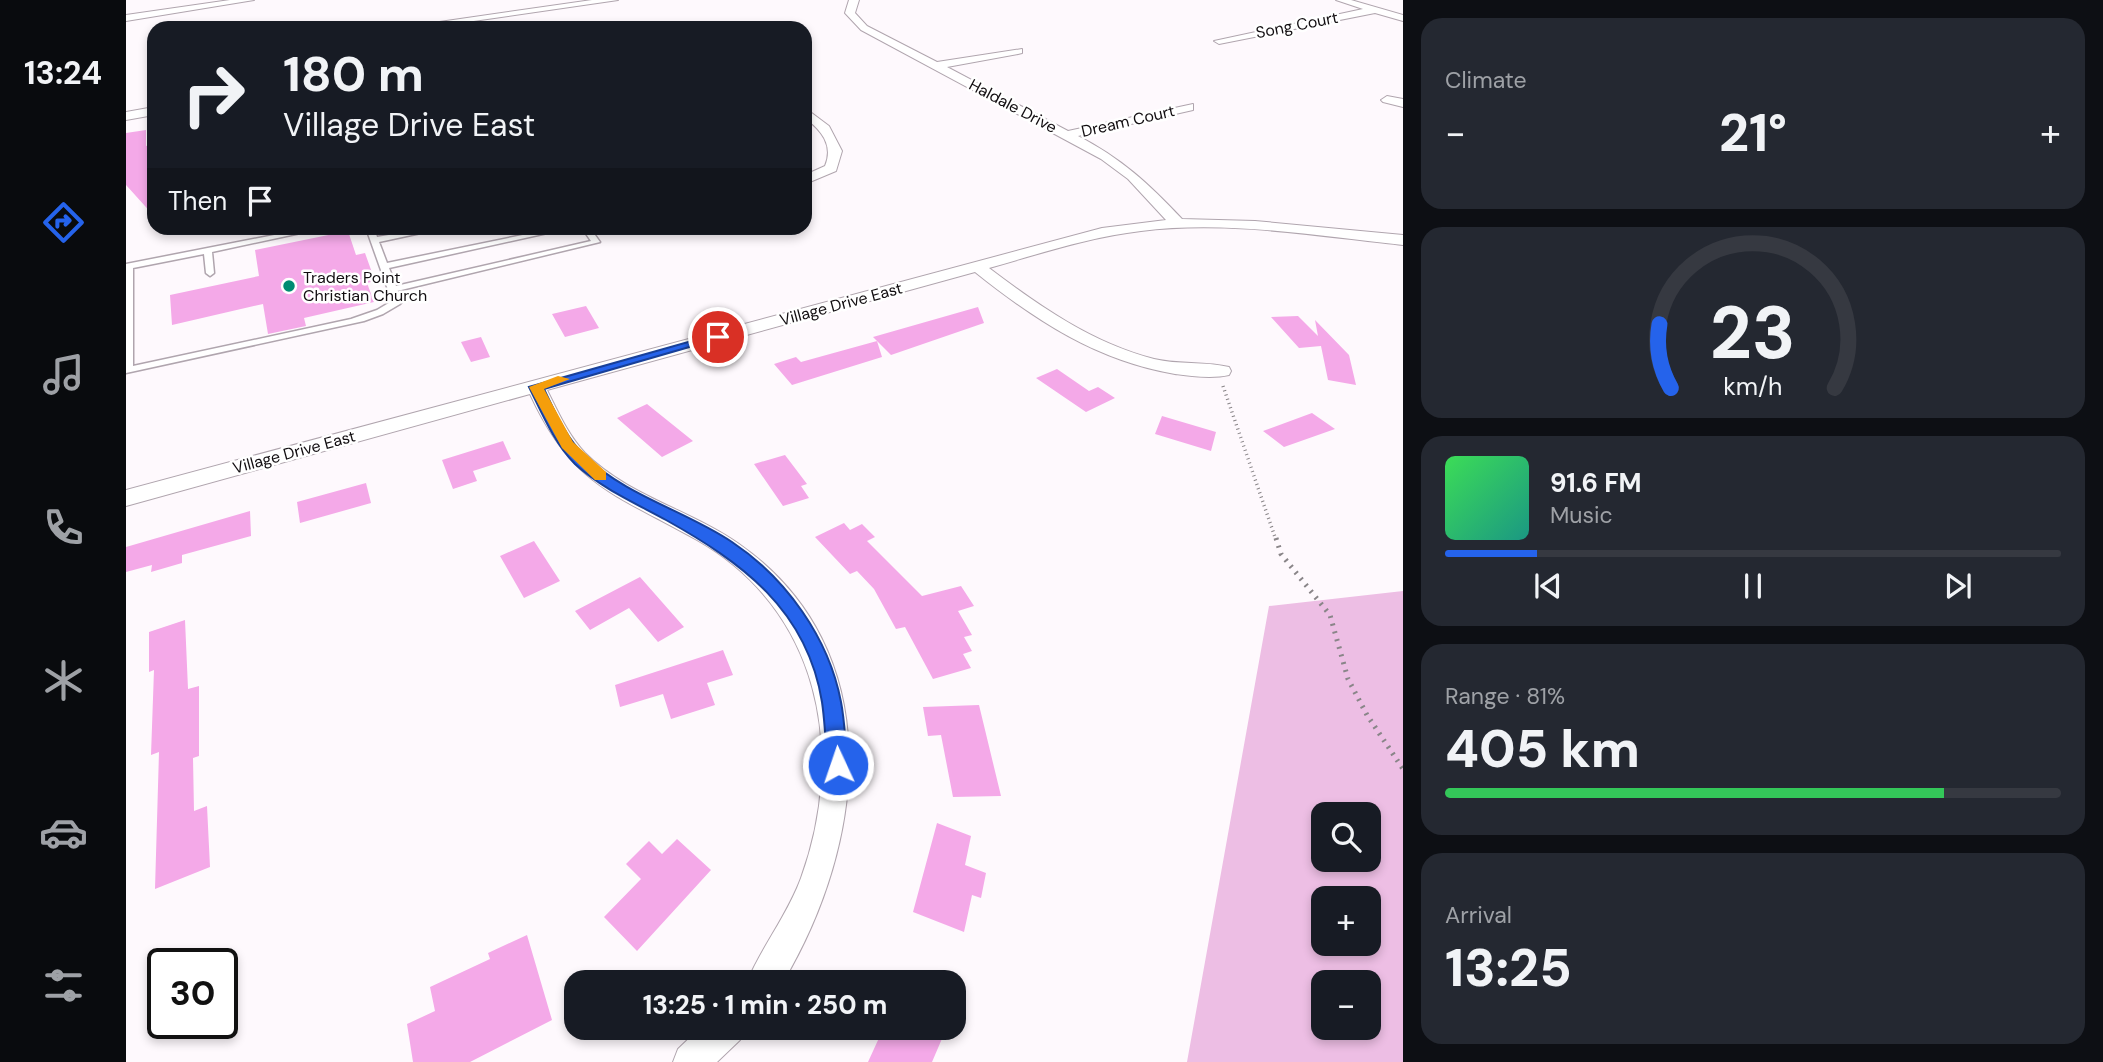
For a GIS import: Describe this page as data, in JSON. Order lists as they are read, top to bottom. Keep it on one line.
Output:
{"streets":{"street":["Song Court","Haldale Drive","Dream Court","Village Drive East"]},"crossings":[["Haldale Drive","Dream Court"],["Haldale Drive","Village Drive East"]],"places":["Traders Point Christian Church"],"page":{"tabs":"13:24","tile":["Climate",["Range · 81%","405 km"],["Arrival","13:25"]],"turn":["180 m","Village Drive East"],"heat":["−","21°","+"],"then":"Then","song":["91.6 FM","Music"],"map_buttons":["+","−"],"limit":"30","trip":"13:25 · 1 min · 250 m","gauge":["23","km/h"]}}
